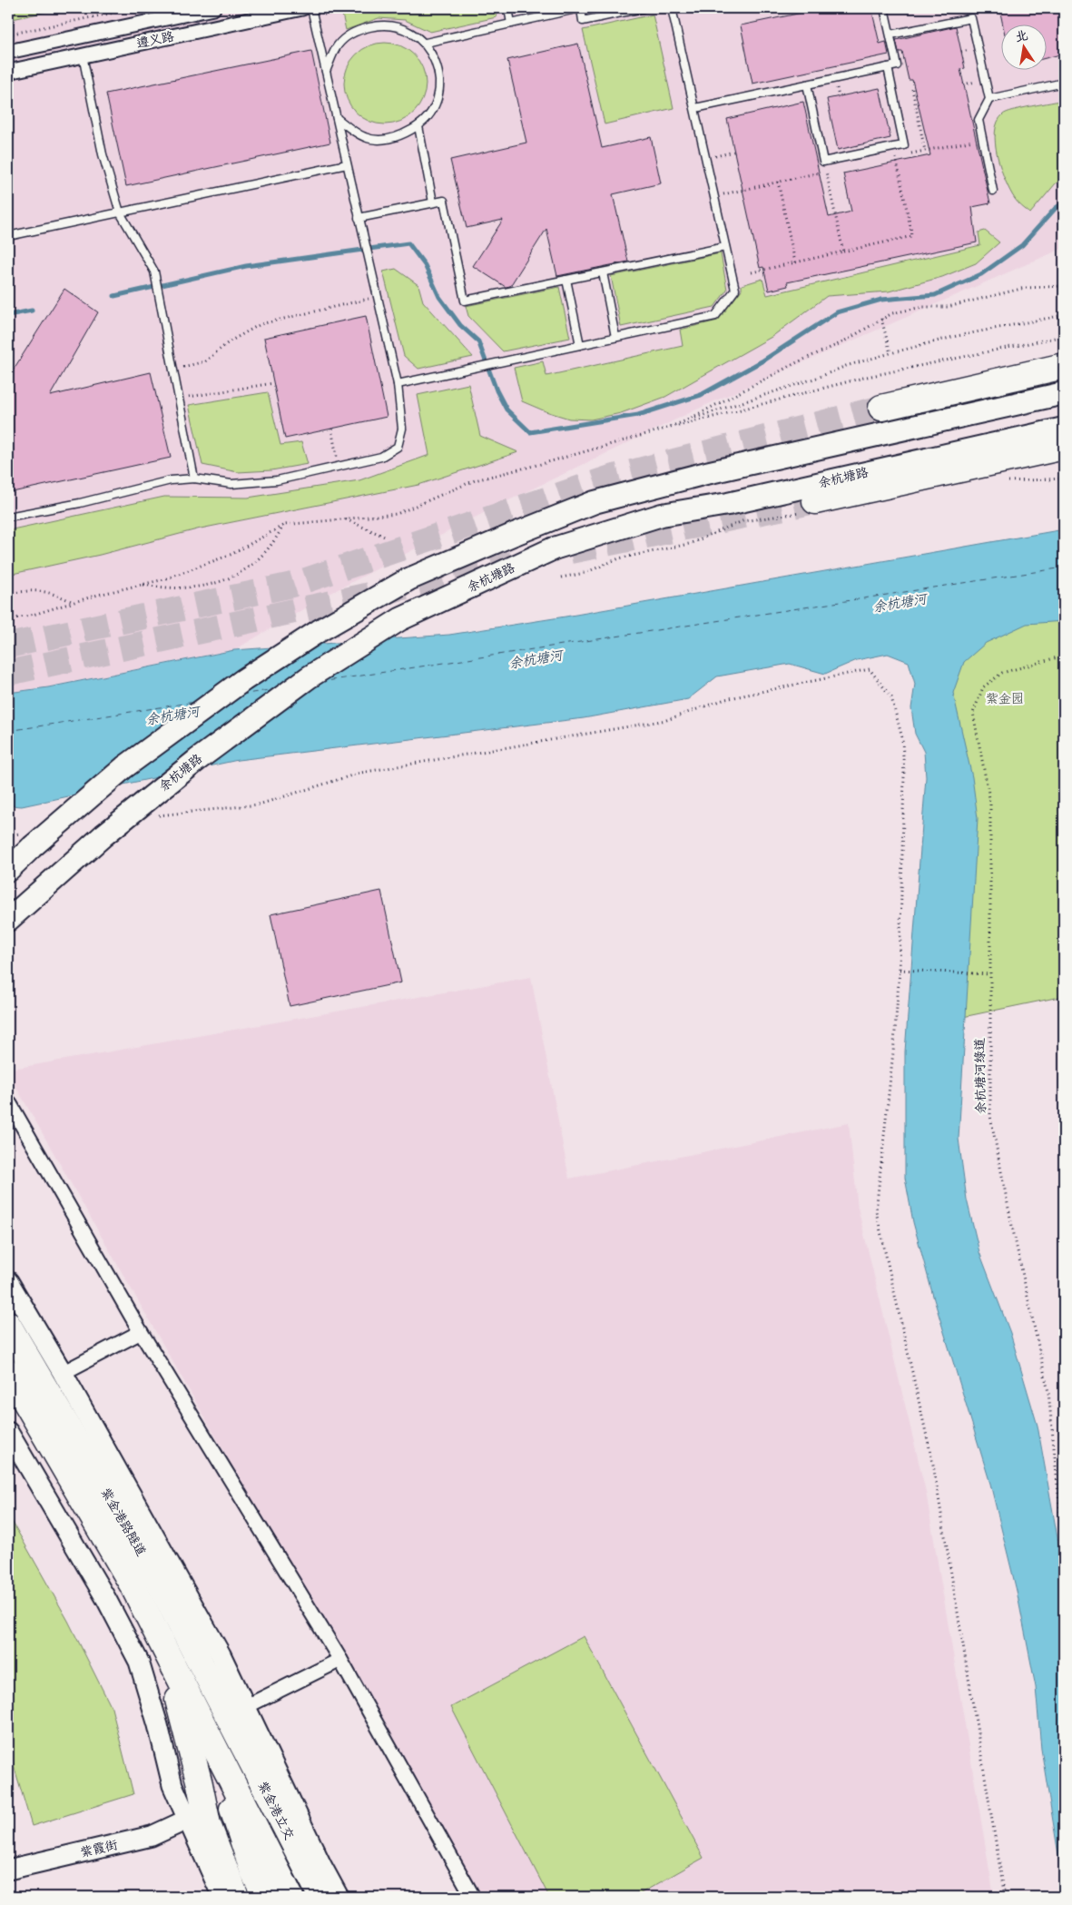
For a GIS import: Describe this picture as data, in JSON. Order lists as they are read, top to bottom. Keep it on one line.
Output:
{"streets":{"highway":["紫金港路隧道","紫金港立交"],"main road":["余杭塘路","紫霞街"],"street":["遵义路"],"path":["余杭塘河绿道"]},"crossings":[["紫金港路隧道","紫金港立交"]],"water":["余杭塘河"],"parks":["紫金园"],"north":"top"}
